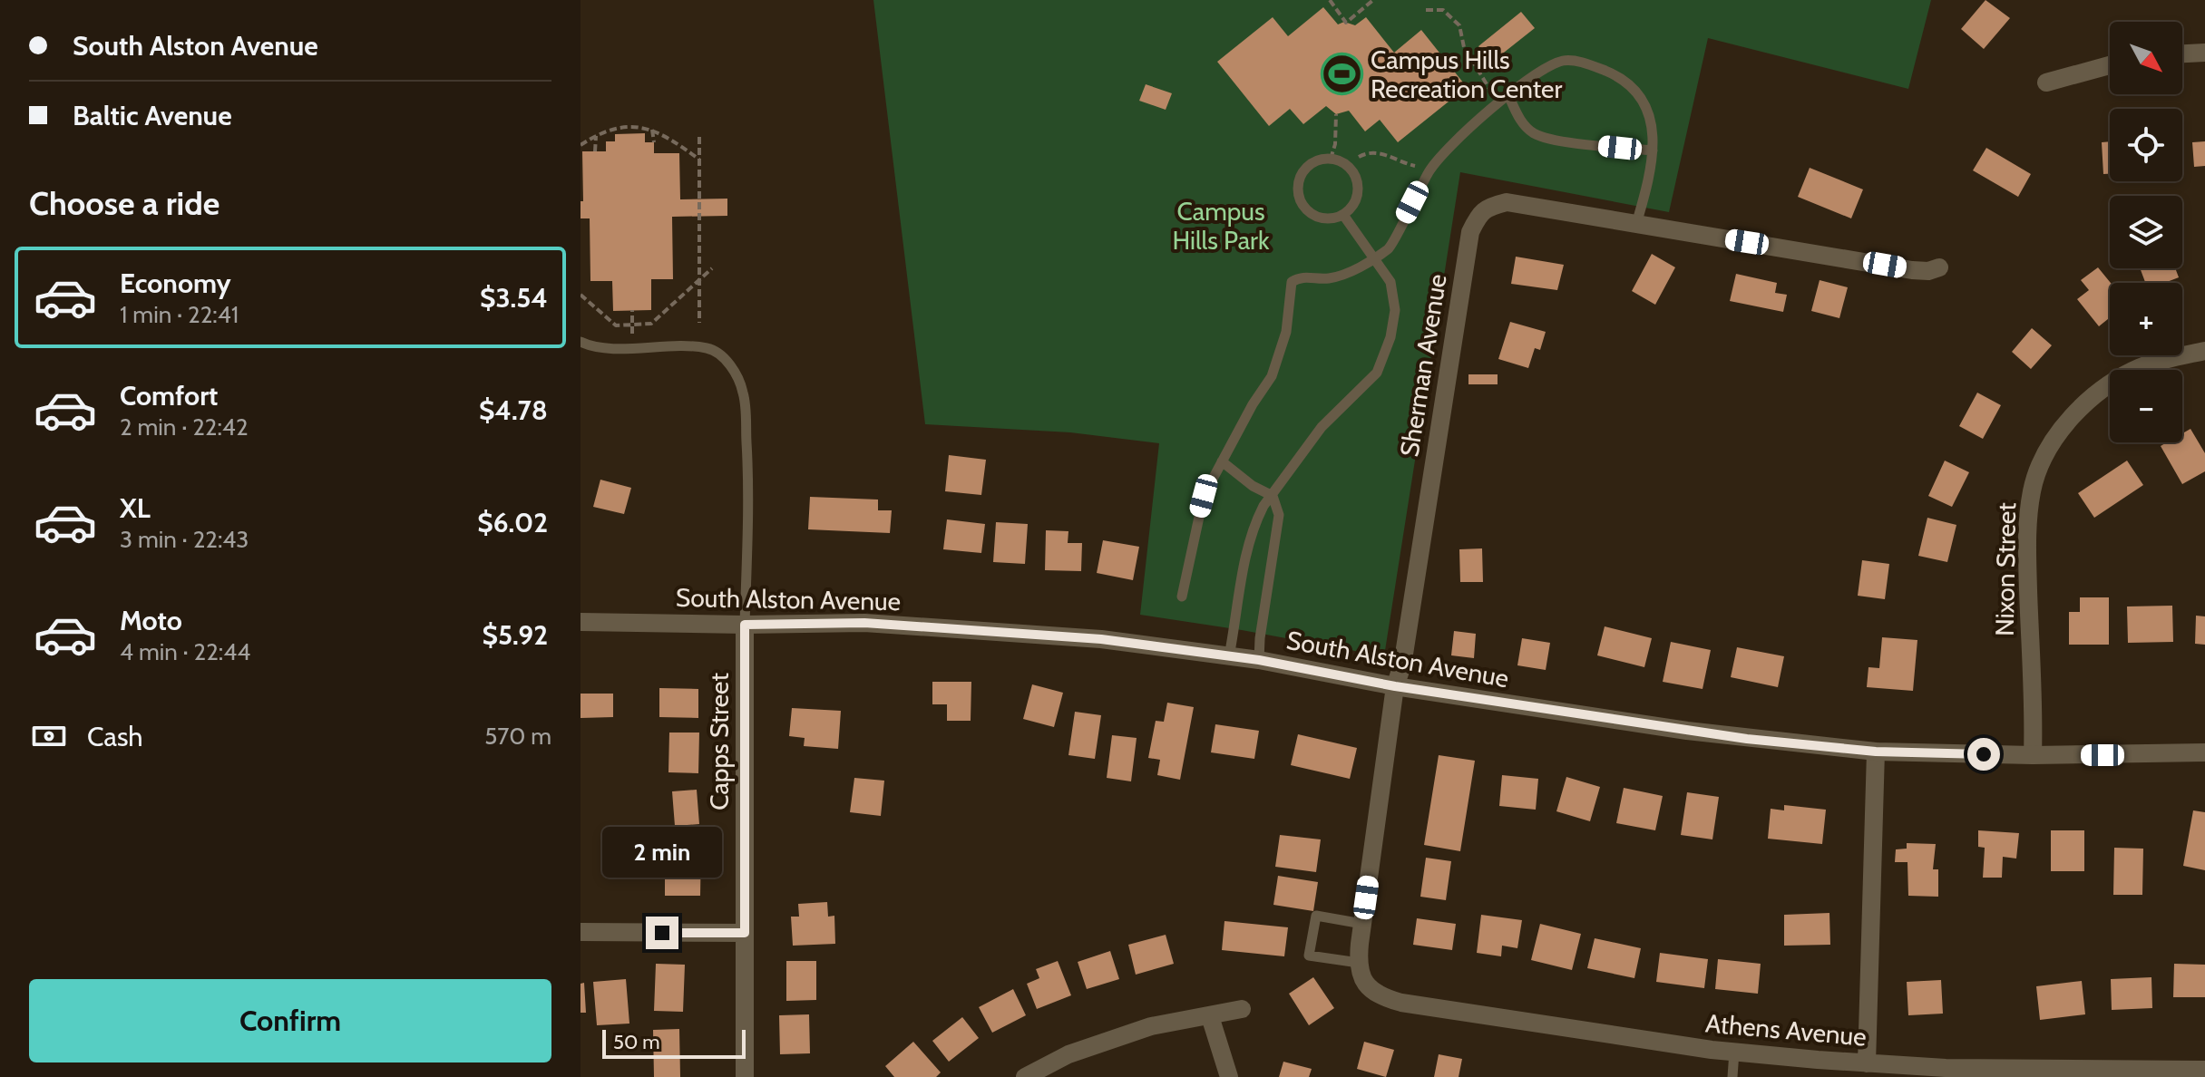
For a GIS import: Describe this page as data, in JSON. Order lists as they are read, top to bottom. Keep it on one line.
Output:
{"streets":{"street":["Sherman Avenue","Nixon Street","South Alston Avenue","Capps Street","Athens Avenue"]},"crossings":[["Sherman Avenue","South Alston Avenue"],["Sherman Avenue","Athens Avenue"],["Nixon Street","South Alston Avenue"],["South Alston Avenue","Capps Street"]],"parks":["Campus Hills Park"],"places":{"sports":["Campus Hills Recreation Center"]},"scale_bar":"50 m","north":"bottom right","page":{"banner":["South Alston Avenue","Baltic Avenue"],"map_buttons":["+","−"],"heading":"Choose a ride","list":[{"name":"Economy","note":"1 min · 22:41","value":"$3.54"},{"name":"Comfort","note":"2 min · 22:42","value":"$4.78"},{"name":"XL","note":"3 min · 22:43","value":"$6.02"},{"name":"Moto","note":"4 min · 22:44","value":"$5.92"}],"pay":["Cash","570 m"],"bubble":"2 min","buttons":"Confirm","scale":"50 m"}}
